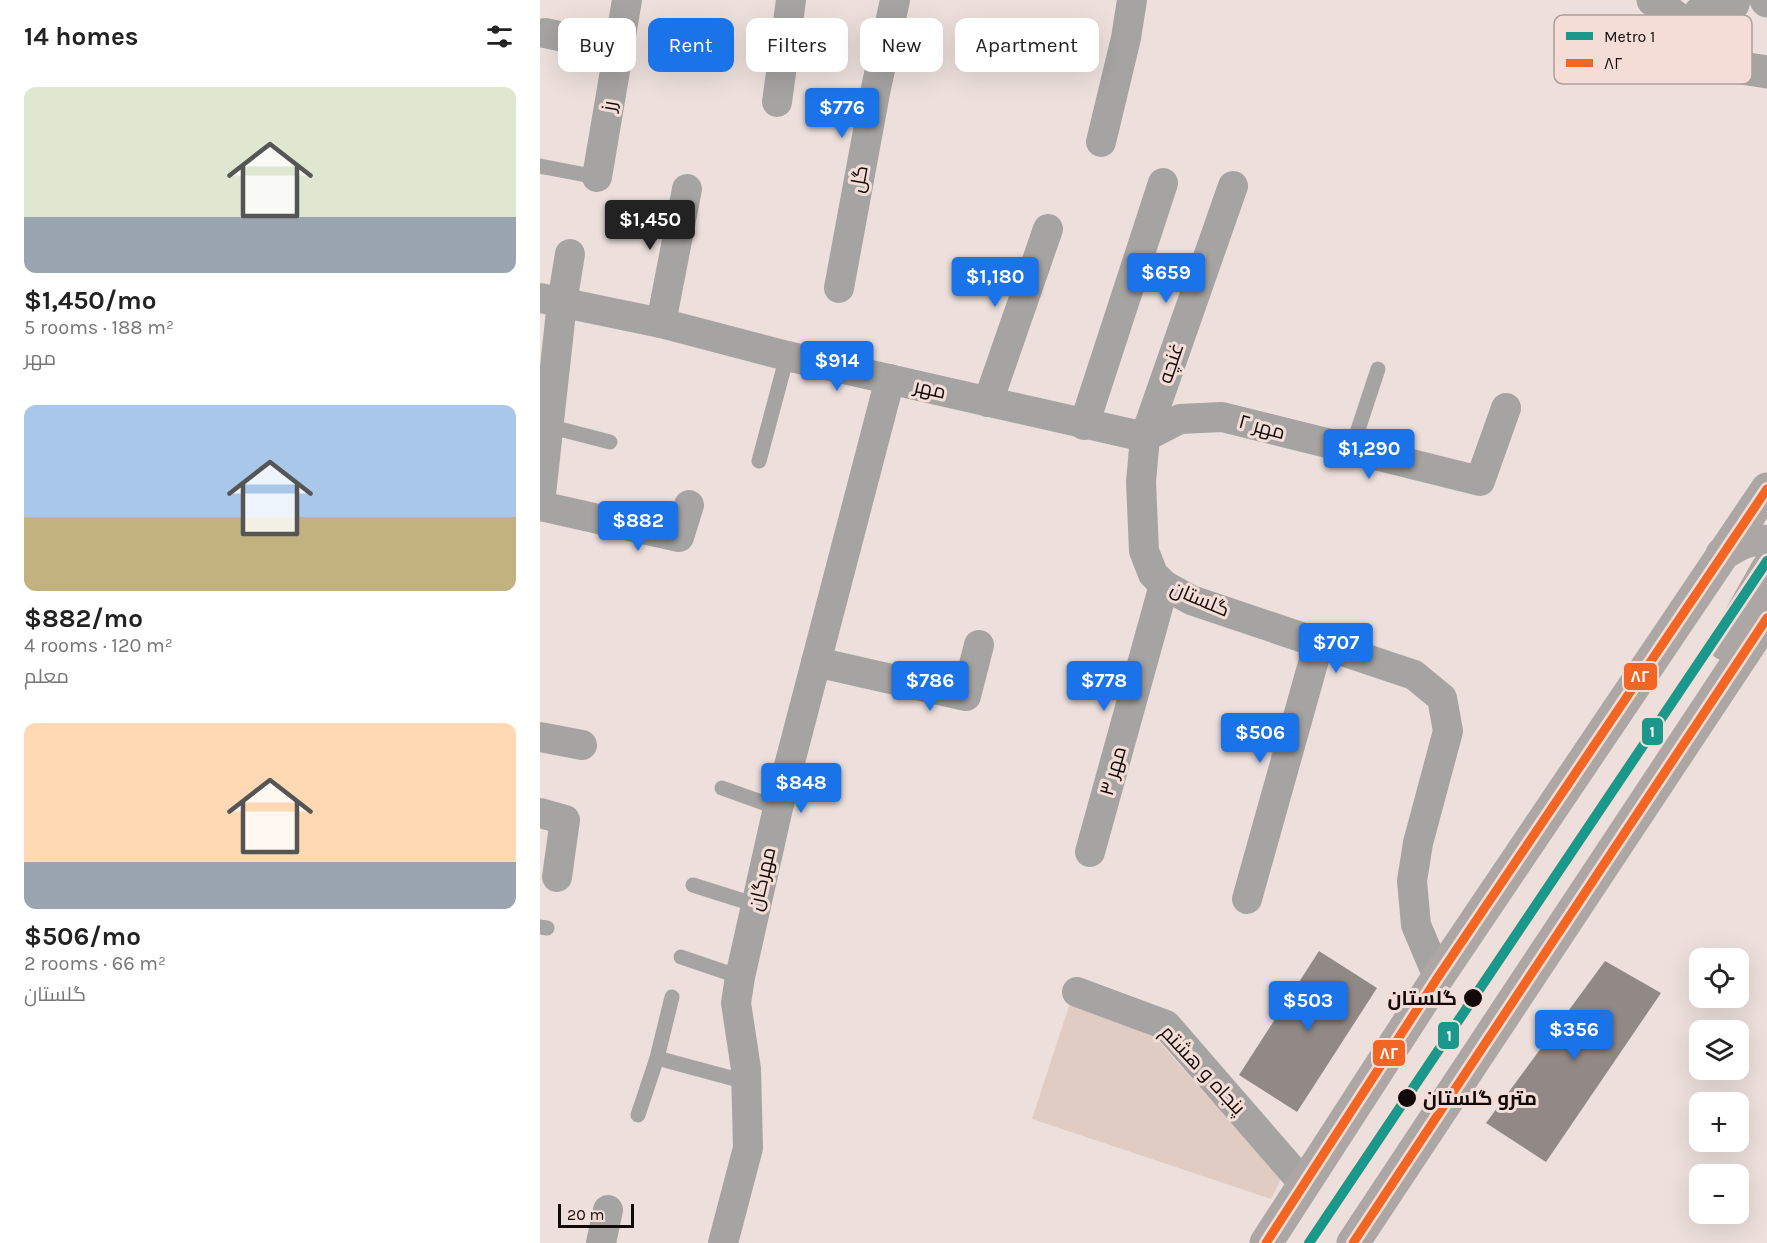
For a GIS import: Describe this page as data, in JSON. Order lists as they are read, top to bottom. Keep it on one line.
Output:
{"streets":{"street":["رز","گل","غنچه","مهر","مهر ۲","گلستان","مهر ۳","مهرگان","پنجاه و هشتم"]},"crossings":[["غنچه","مهر"],["غنچه","مهر ۲"],["غنچه","گلستان"],["مهر","مهر ۲"],["مهر","گلستان"],["مهر","مهرگان"],["مهر ۲","گلستان"],["گلستان","مهر ۳"]],"places":["گلستان","مترو گلستان"],"lines":["transit line ۸۲","metro line 1"],"legend":["Metro 1","۸۲"],"scale_bar":"20 m","page":{"heading":"14 homes","chip":["Buy","Rent","Filters","New","Apartment"],"list":[{"name":"$1,450/mo","note":"5 rooms · 188 m² · مهر"},{"name":"$882/mo","note":"4 rooms · 120 m² · معلم"},{"name":"$506/mo","note":"2 rooms · 66 m² · گلستان"}],"price":["$776","$1,450","$659","$1,180","$914","$1,290","$882","$707","$786","$778","$506","$848","$503","$356"],"map_buttons":["+","−"],"scale":"20 m"}}
